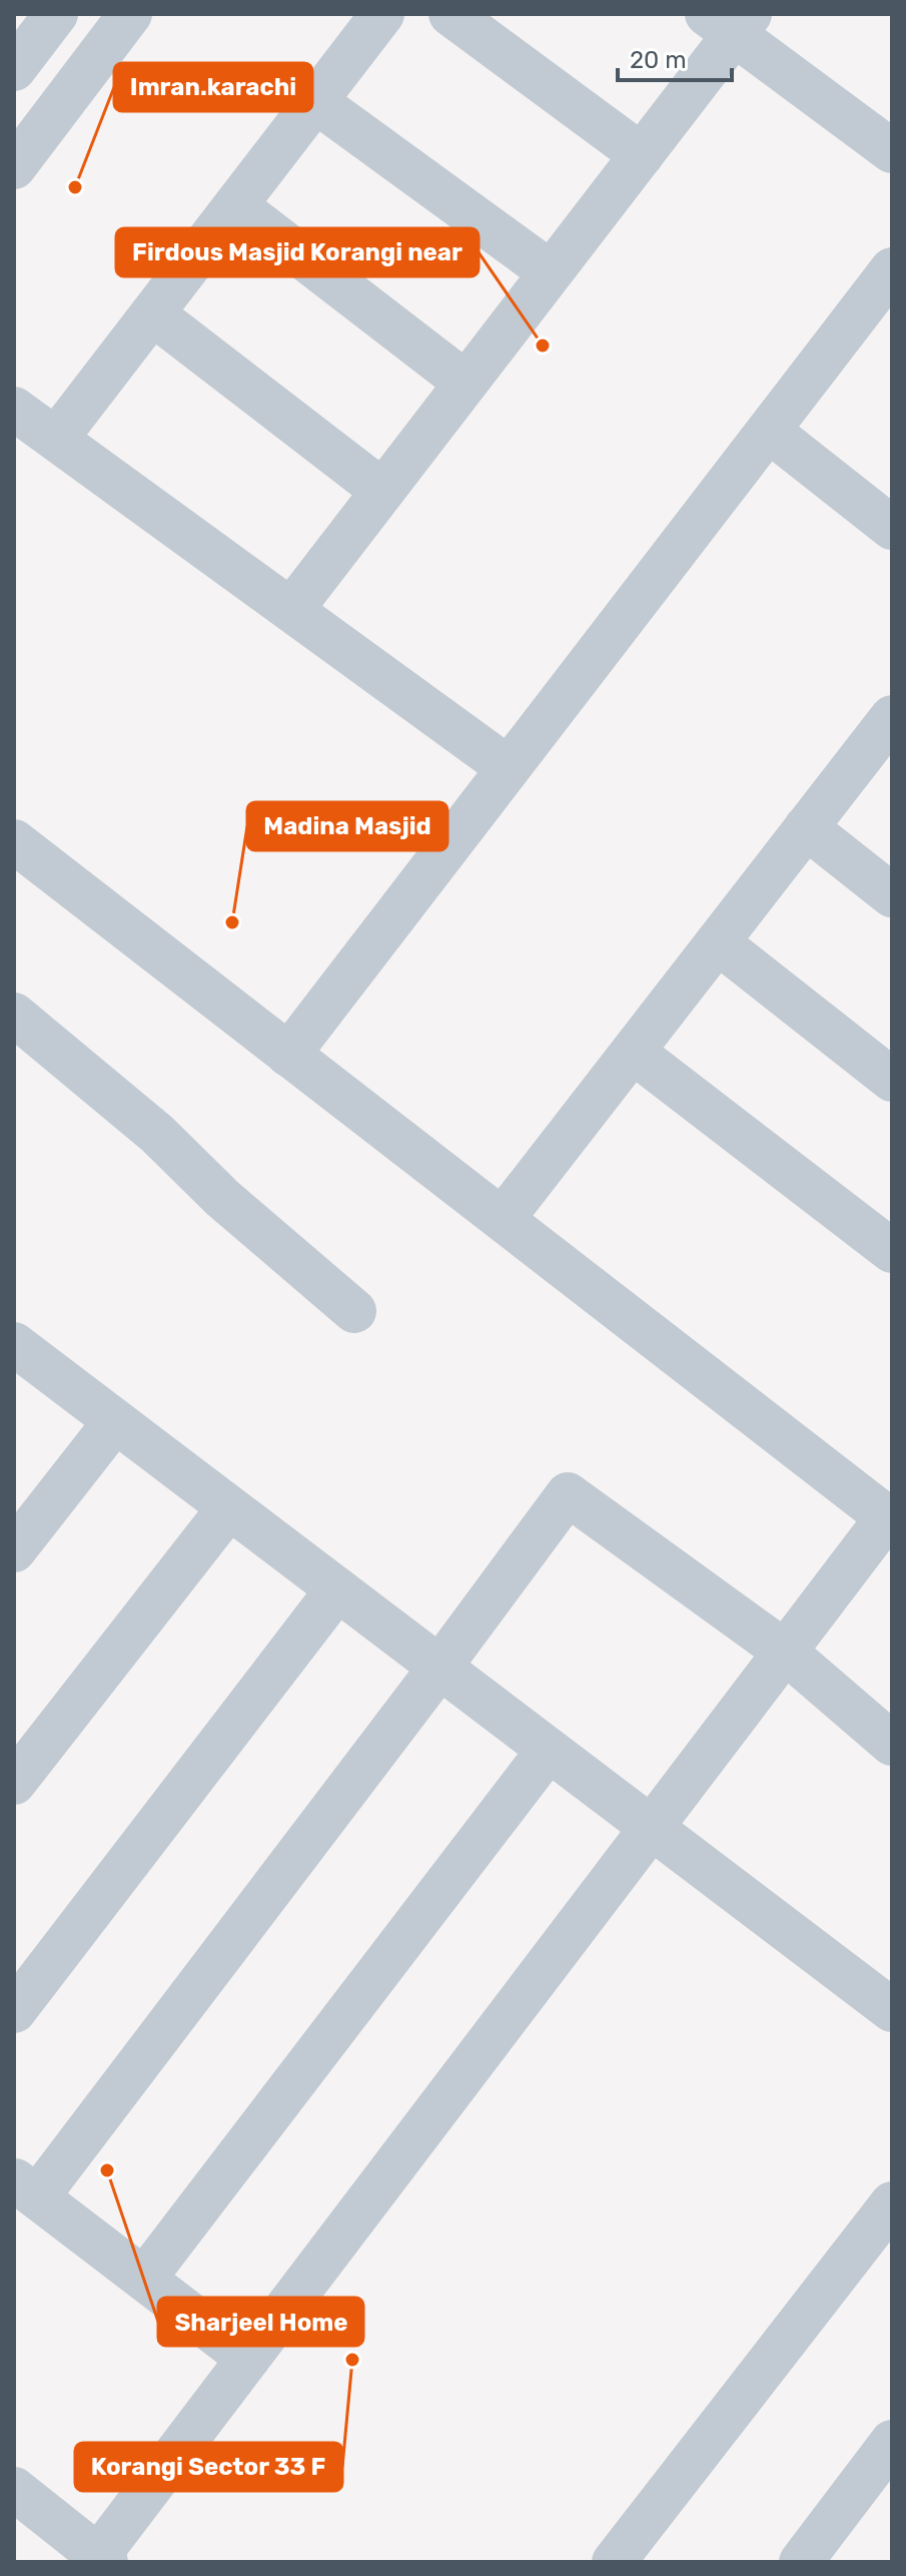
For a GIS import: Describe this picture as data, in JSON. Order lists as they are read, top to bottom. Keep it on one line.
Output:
{"places":["Imran.karachi","Firdous Masjid Korangi near","Madina Masjid","Sharjeel Home","Korangi Sector 33 F"],"scale_bar":"20 m"}
